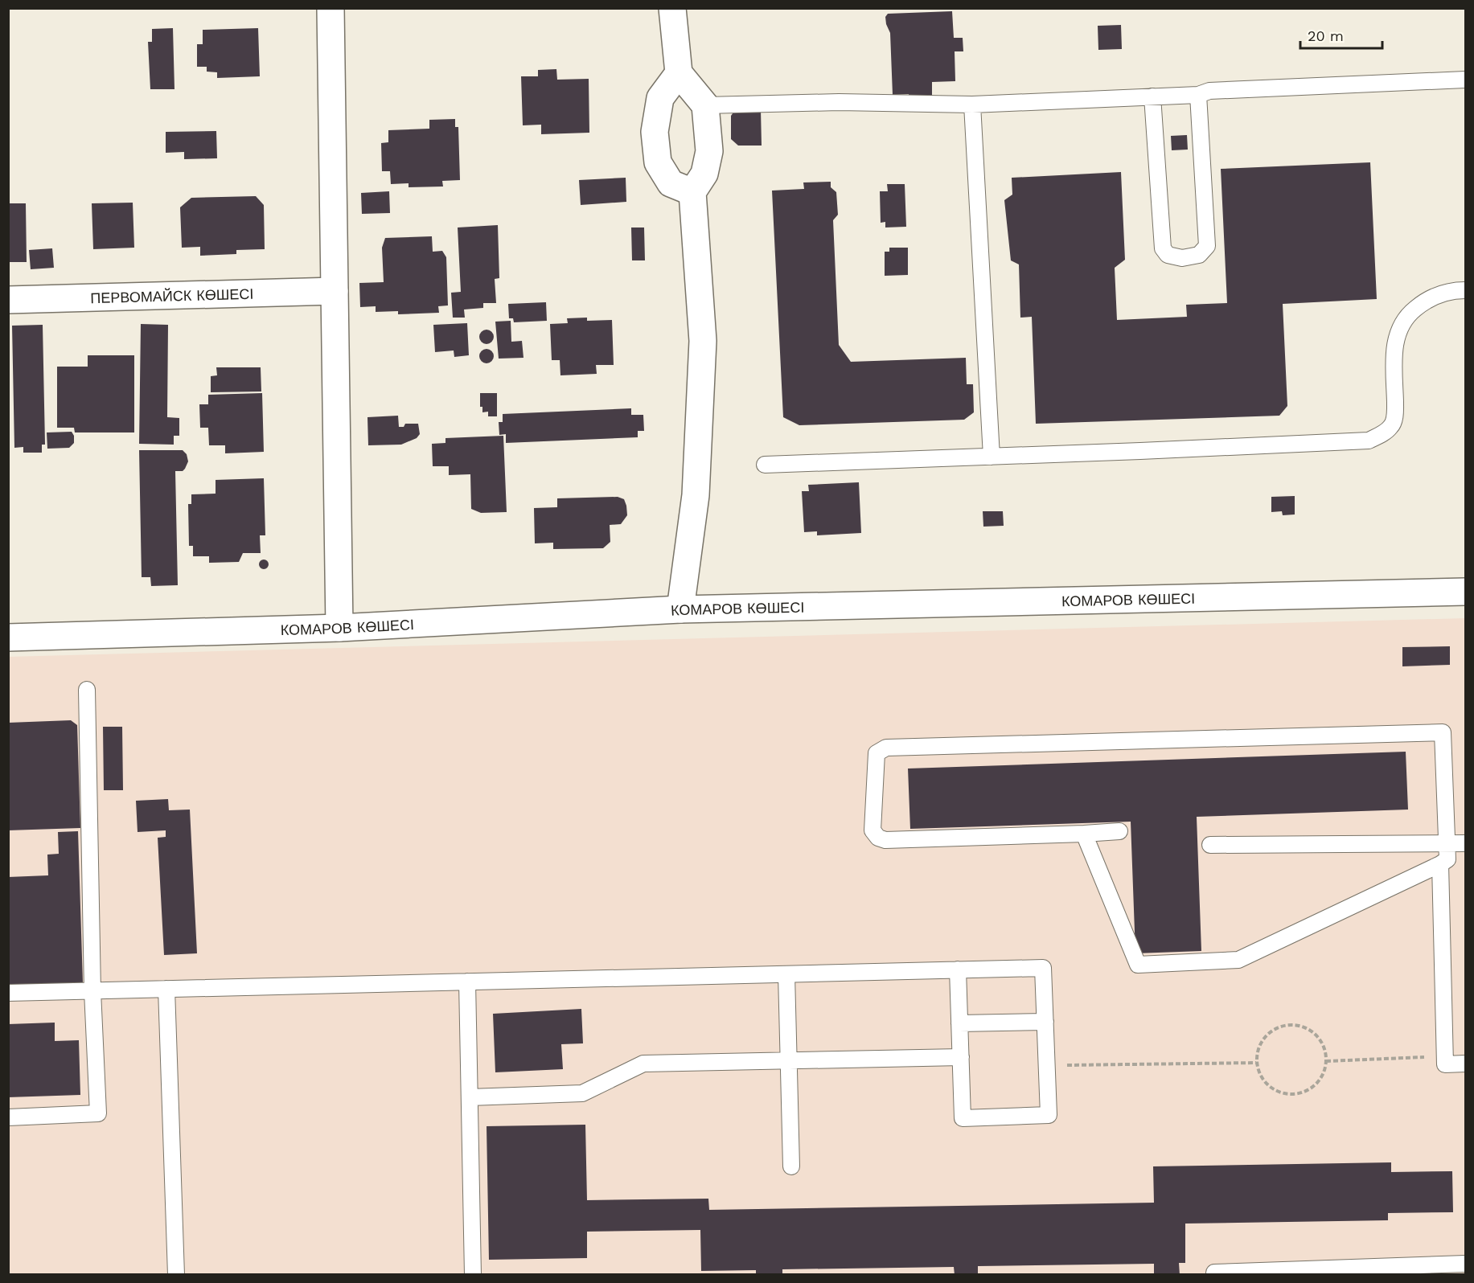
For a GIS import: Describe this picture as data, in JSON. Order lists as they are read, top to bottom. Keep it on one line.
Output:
{"streets":{"street":["ПЕРВОМАЙСК КӨШЕСІ","КОМАРОВ КӨШЕСІ"]},"scale_bar":"20 m"}
